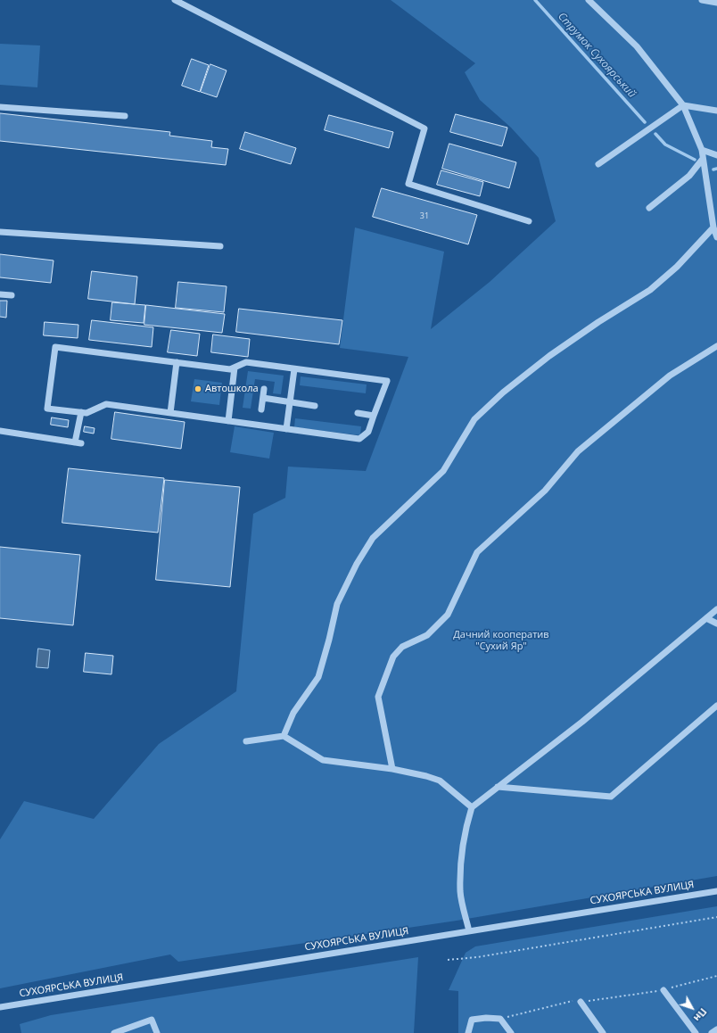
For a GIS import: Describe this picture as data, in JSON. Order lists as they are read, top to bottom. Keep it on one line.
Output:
{"streets":{"street":["СУХОЯРСЬКА ВУЛИЦЯ"]},"water":["Струмок Сухоярський"],"parks":["Дачний кооператив \"Сухий Яр\""],"places":["Автошкола"],"house_numbers":["31"],"north":"bottom right"}
